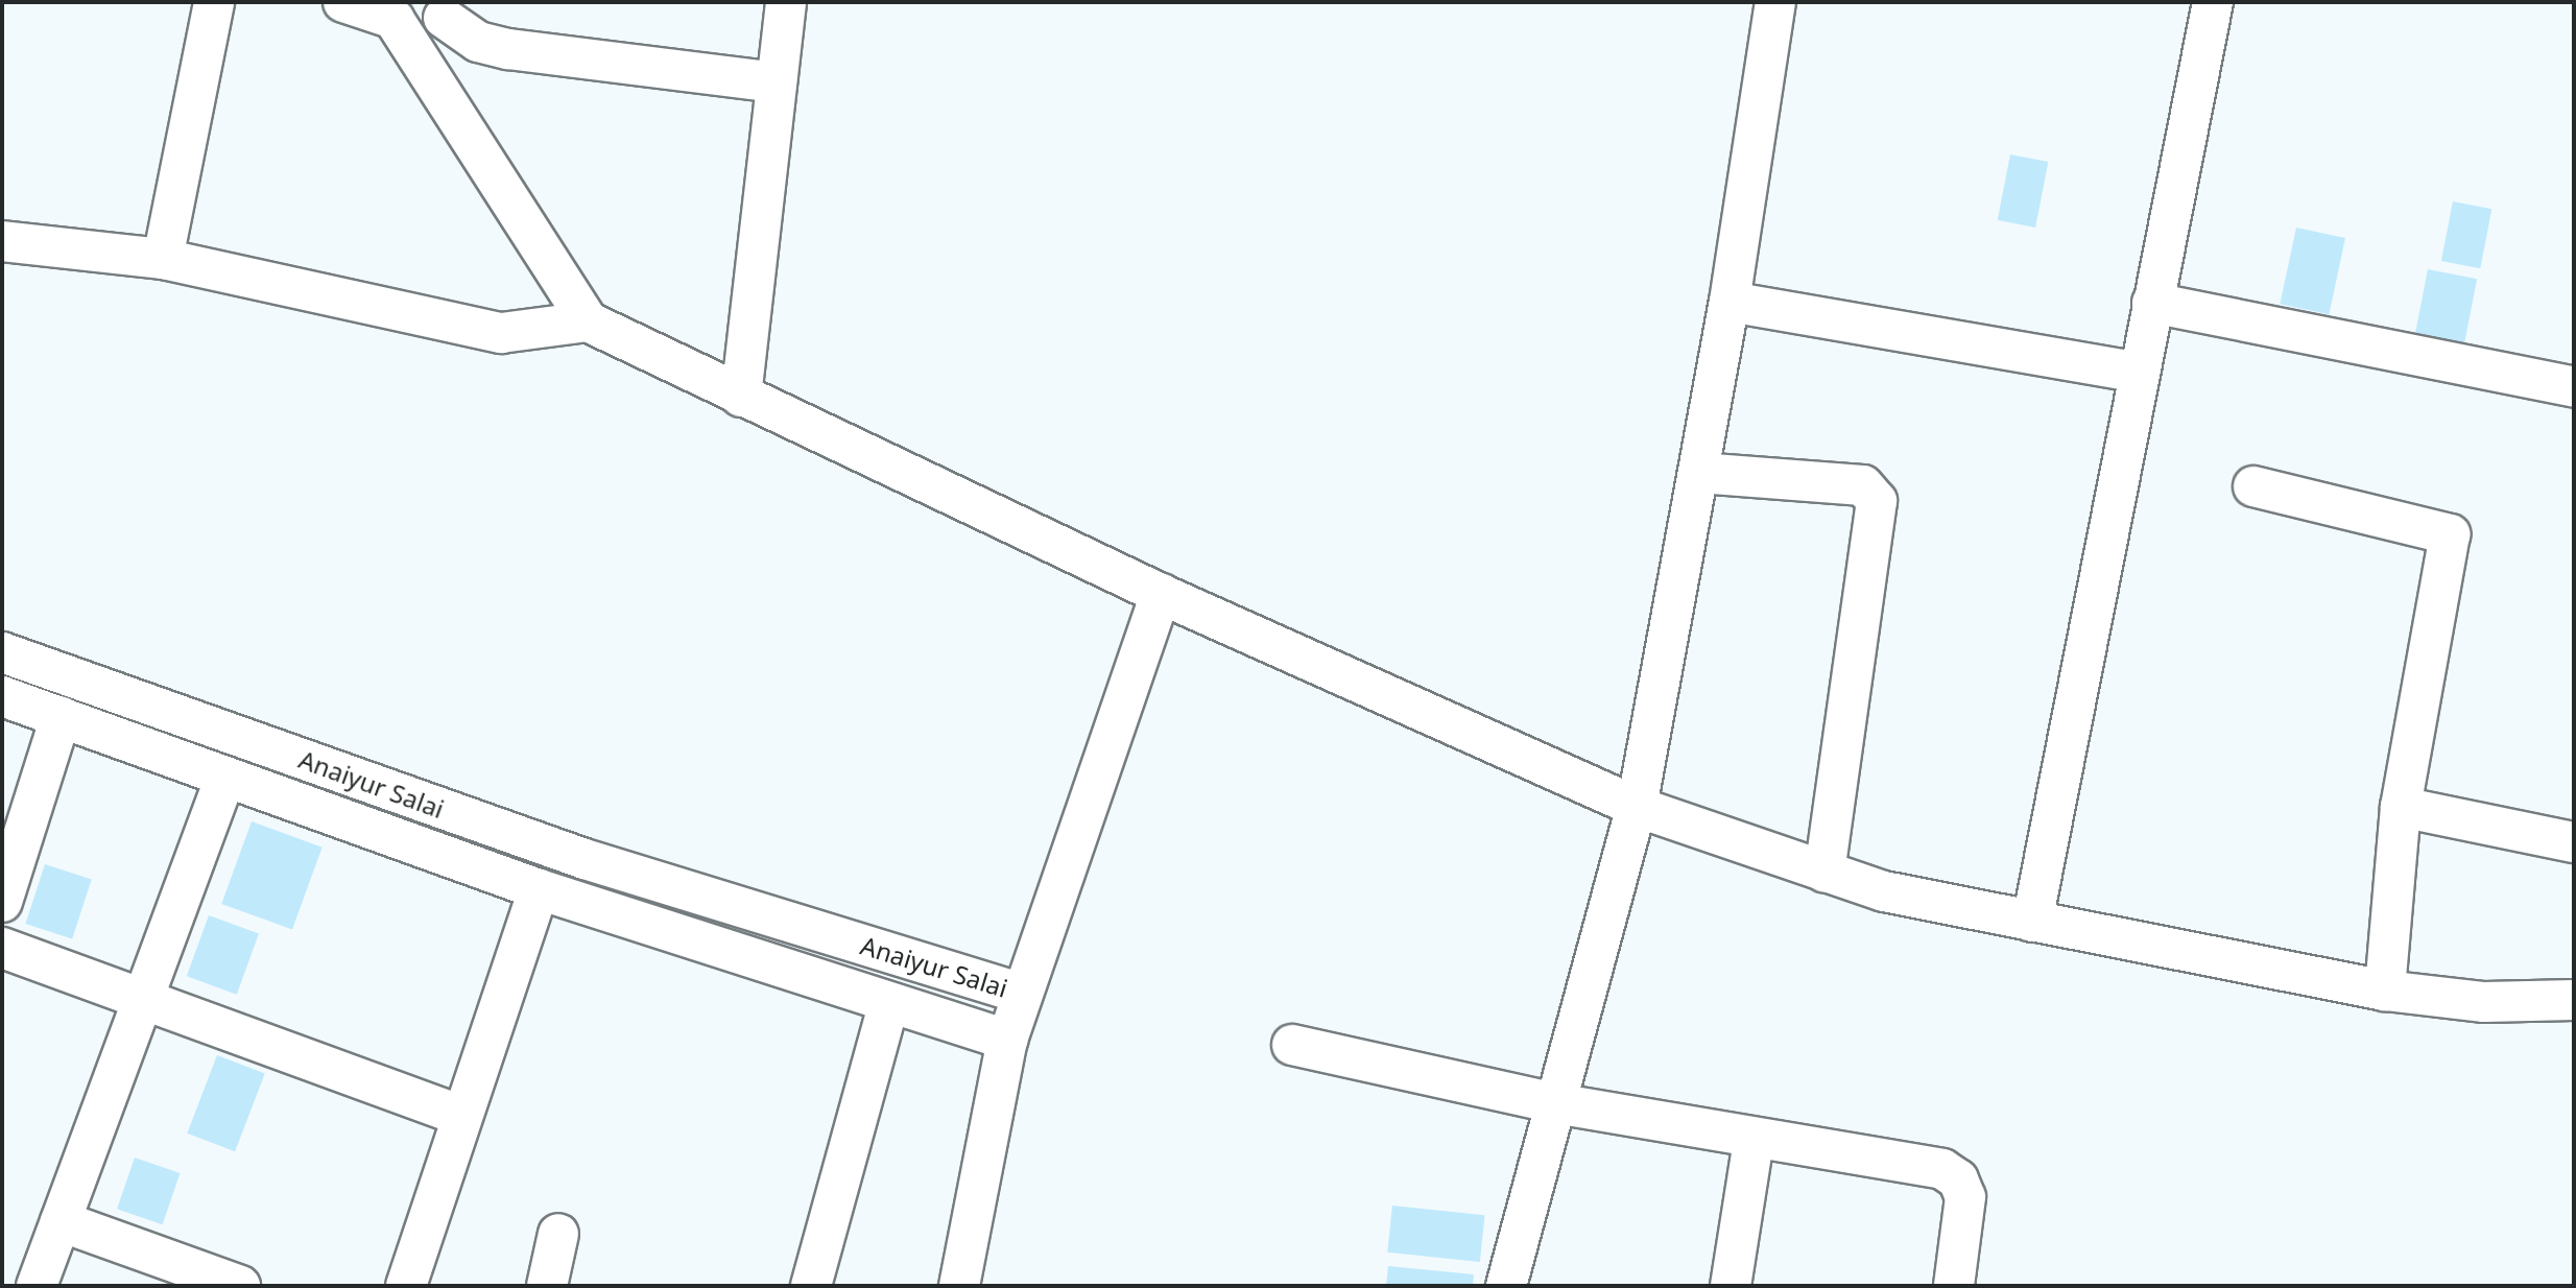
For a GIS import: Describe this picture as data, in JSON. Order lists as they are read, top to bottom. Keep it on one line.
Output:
{"streets":{"street":["Anaiyur Salai"]}}
